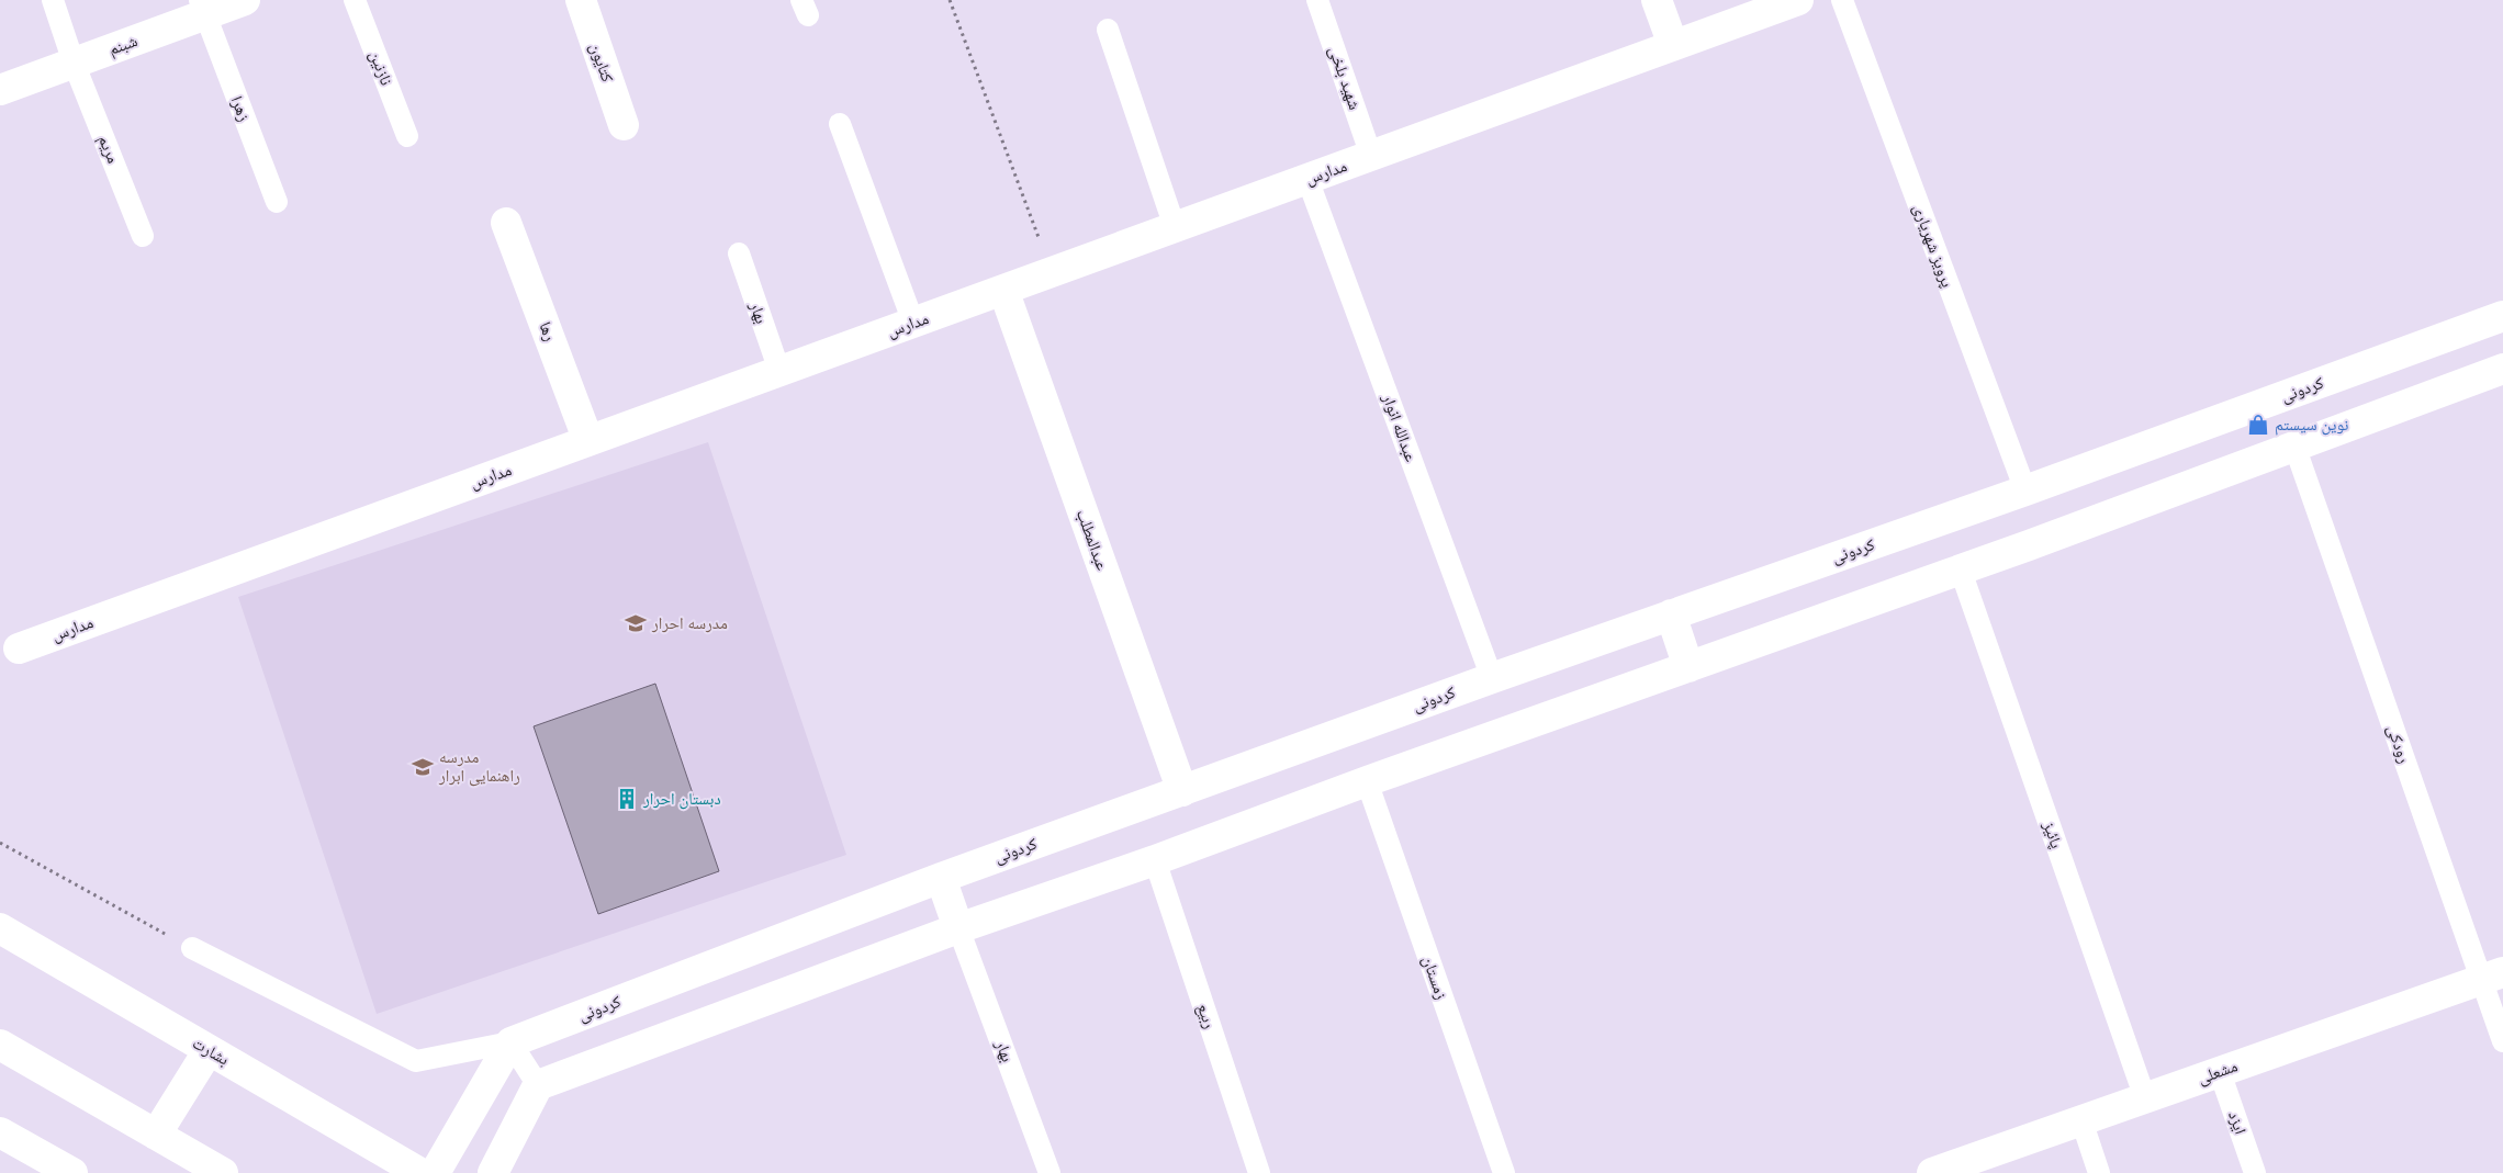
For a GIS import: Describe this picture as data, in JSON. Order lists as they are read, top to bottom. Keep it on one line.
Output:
{"streets":{"street":["شبنم","کتایون","مدارس","رها","کردونی","عبدالمطلب","بشارت","مشعلی"],"lane":["نازنین","شهید بلخی","زهرا","مریم","پرویز شهریاری","بهار","عبدالله انوار","رودکی","پائیز","زمستان","ربیع","ایزد"]},"crossings":[["شبنم","زهرا"],["شبنم","مریم"],["شهید بلخی","مدارس"],["مدارس","بهار"],["مدارس","رها"],["مدارس","عبدالله انوار"],["مدارس","عبدالمطلب"],["پرویز شهریاری","کردونی"],["کردونی","عبدالله انوار"],["کردونی","عبدالمطلب"],["رودکی","مشعلی"],["پائیز","مشعلی"],["مشعلی","ایزد"]],"places":{"shop":["نوین سیستم"],"school or university":["مدرسه احرار","مدرسه راهنمایی ابرار"],"building":["دبستان احرار"]}}
